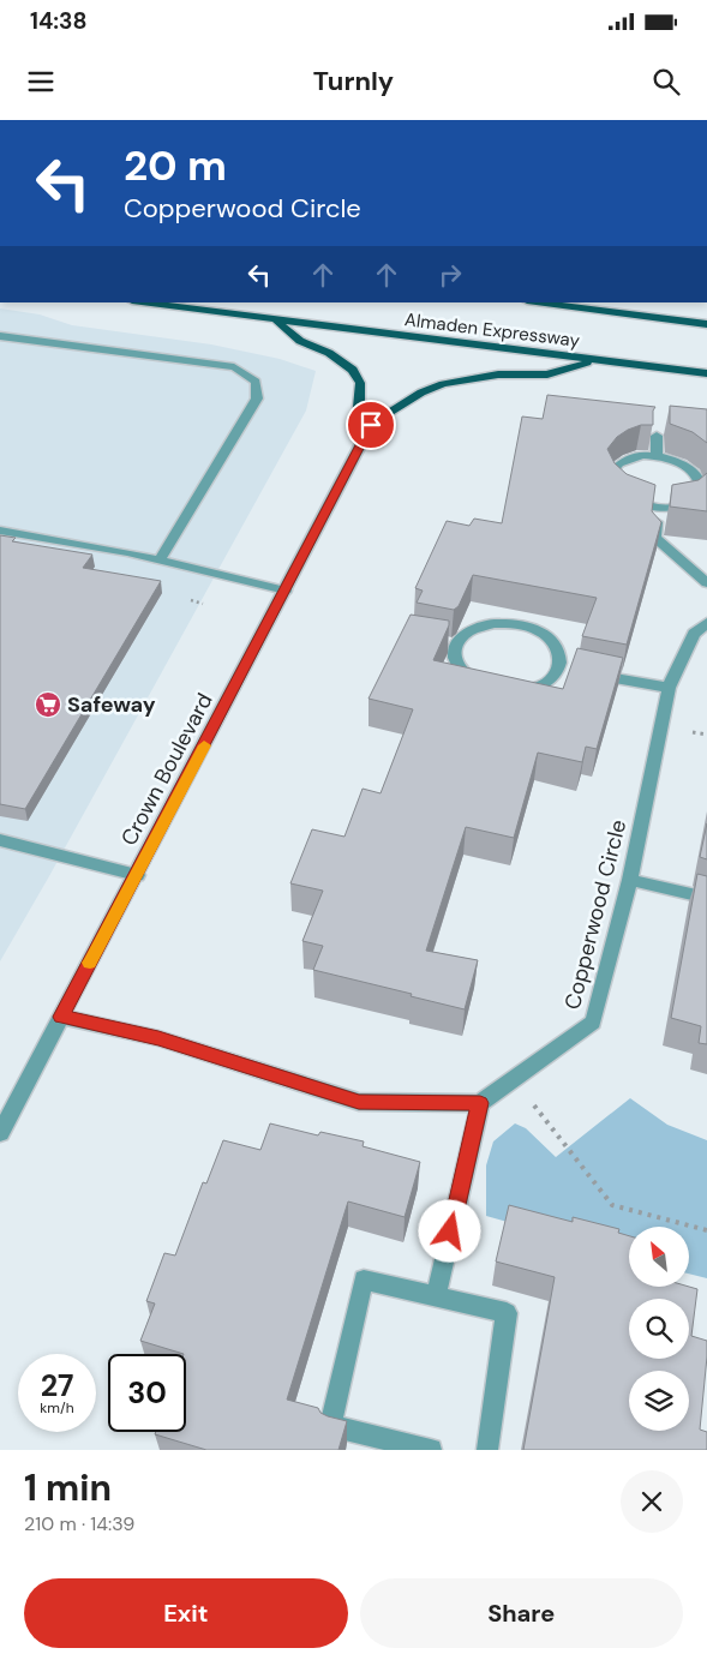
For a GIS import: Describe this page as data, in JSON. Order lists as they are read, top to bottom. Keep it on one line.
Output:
{"streets":{"main road":["Almaden Expressway"],"street":["Crown Boulevard","Copperwood Circle"]},"places":{"supermarket":["Safeway"]},"north":"top left","page":{"status":"14:38","header":"Turnly","turn":["20 m","Copperwood Circle"],"speed":"27 km/h","limit":"30","heading":["1 min","210 m · 14:39"],"buttons":["Exit","Share"]}}
